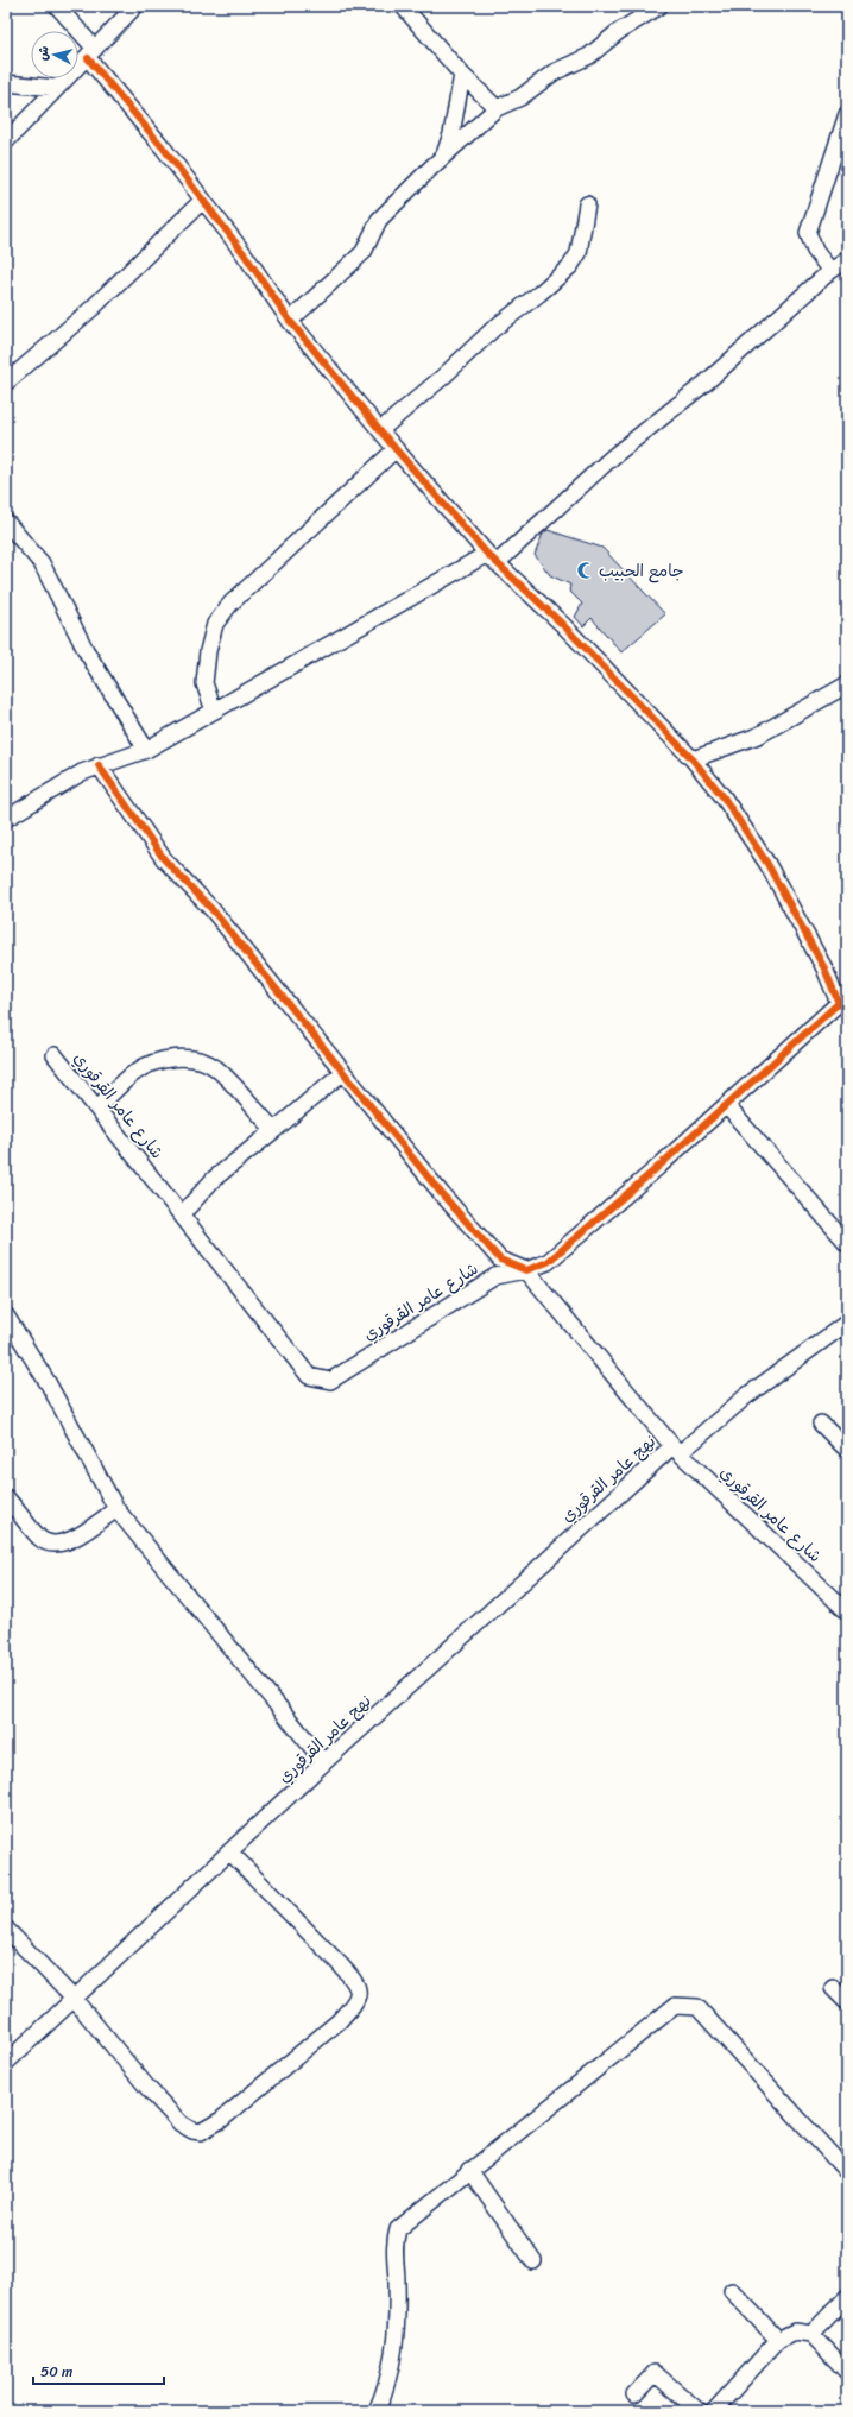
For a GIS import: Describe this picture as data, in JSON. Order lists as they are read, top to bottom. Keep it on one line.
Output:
{"streets":{"street":["شارع عامر القرقوري","نهج عامر القرقوري"]},"crossings":[["شارع عامر القرقوري","نهج عامر القرقوري"]],"places":{"mosque":["جامع الحبيب"]},"scale_bar":"50 m","north":"left"}
